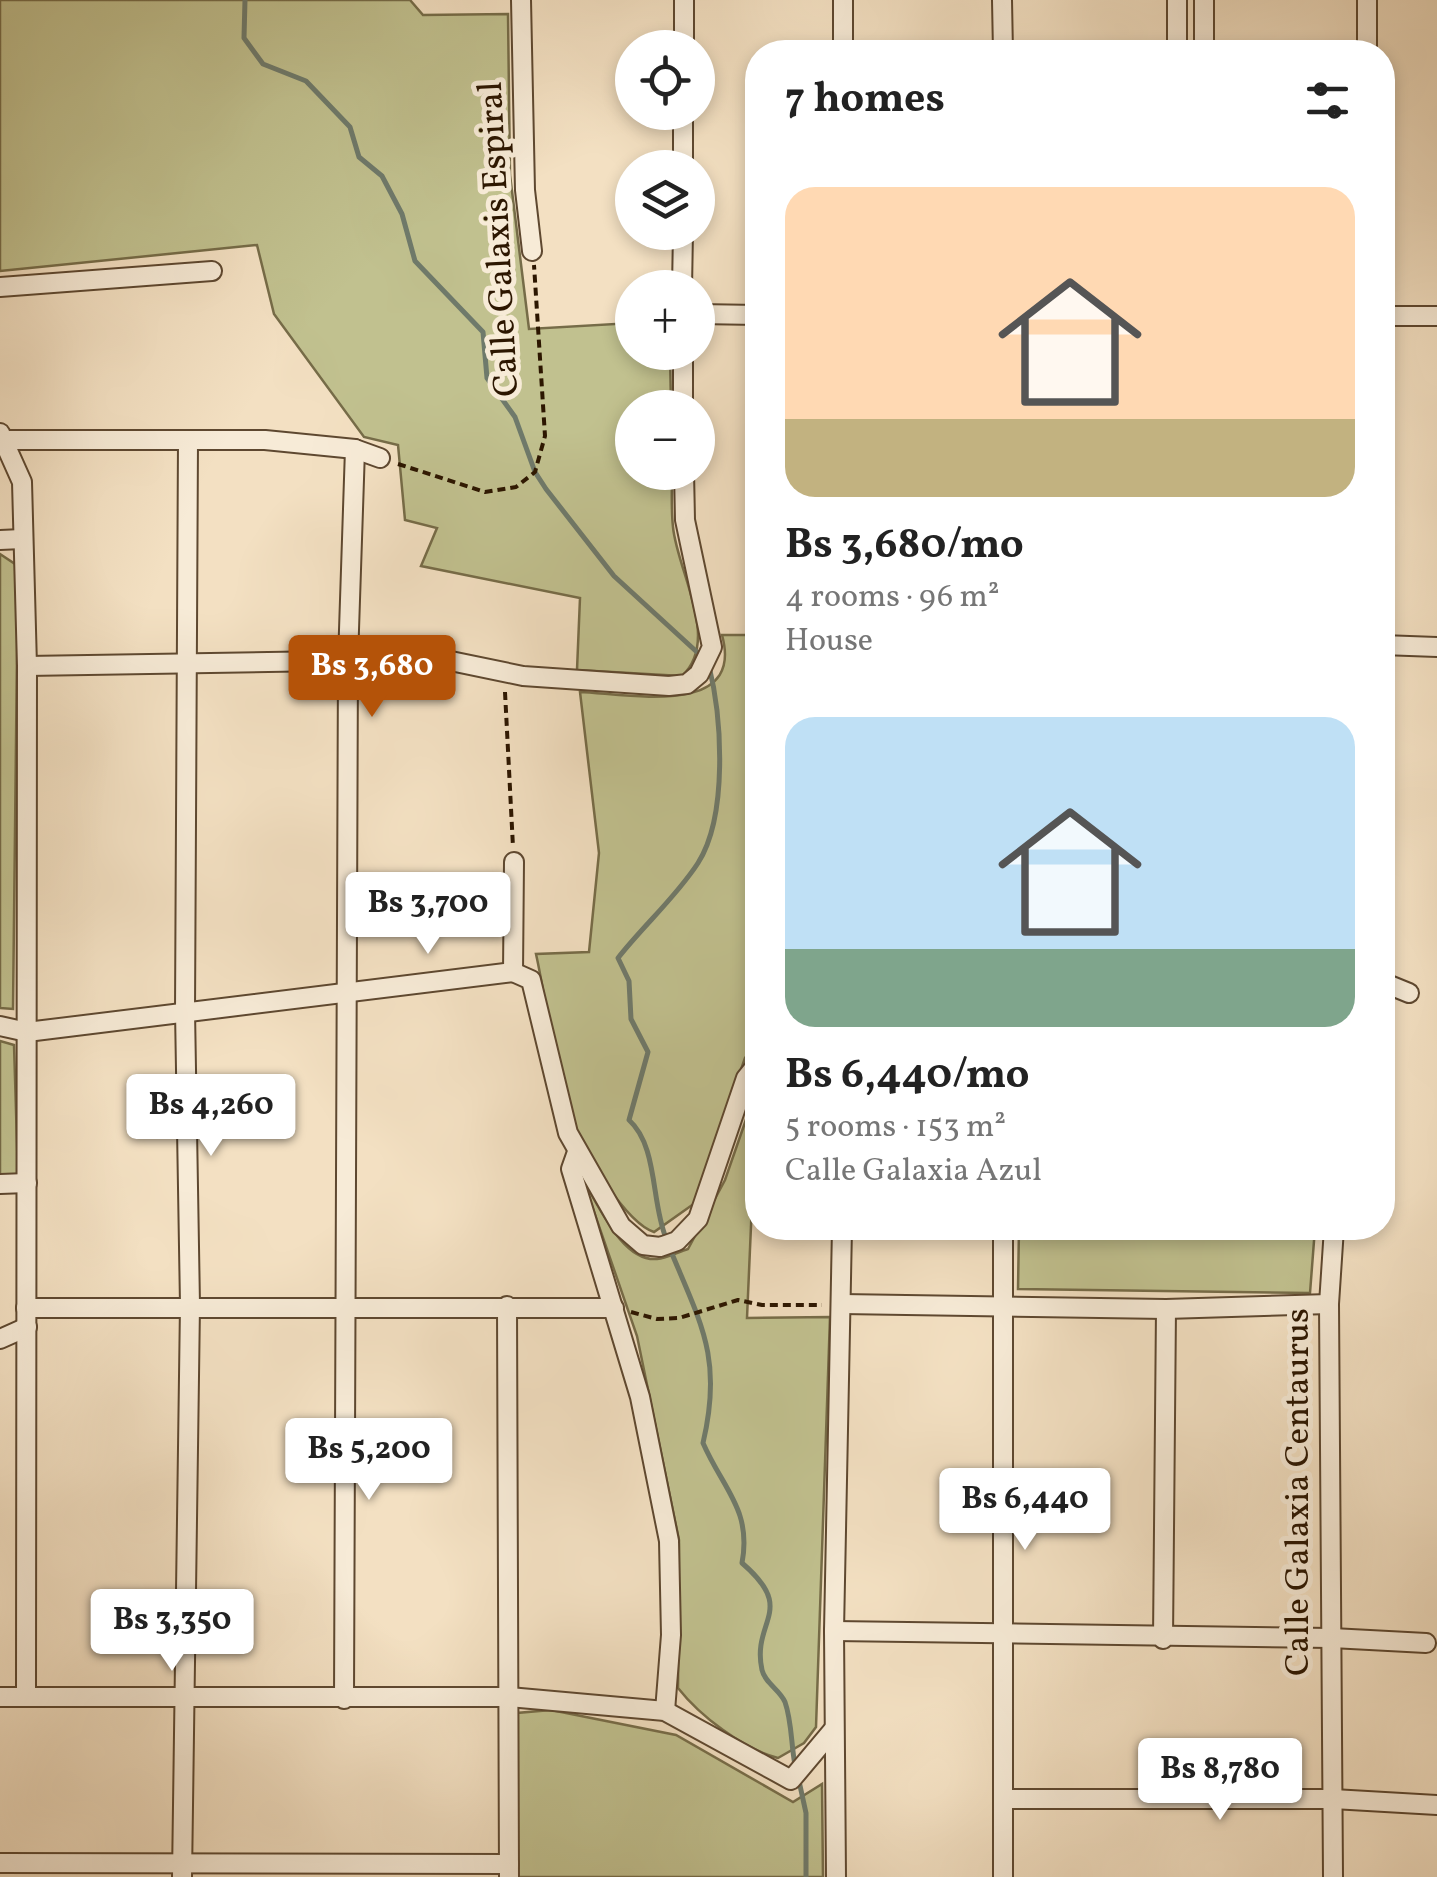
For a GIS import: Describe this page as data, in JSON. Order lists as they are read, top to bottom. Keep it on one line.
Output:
{"streets":{"street":["Calle Galaxis Espiral","Calle Galaxia Centaurus"]},"page":{"map_buttons":["+","−"],"heading":"7 homes","list":[{"name":"Bs 3,680/mo","note":"4 rooms · 96 m² · House"},{"name":"Bs 6,440/mo","note":"5 rooms · 153 m² · Calle Galaxia Azul"}],"price":["Bs 3,680","Bs 3,700","Bs 4,260","Bs 5,200","Bs 6,440","Bs 3,350","Bs 8,780"]}}
